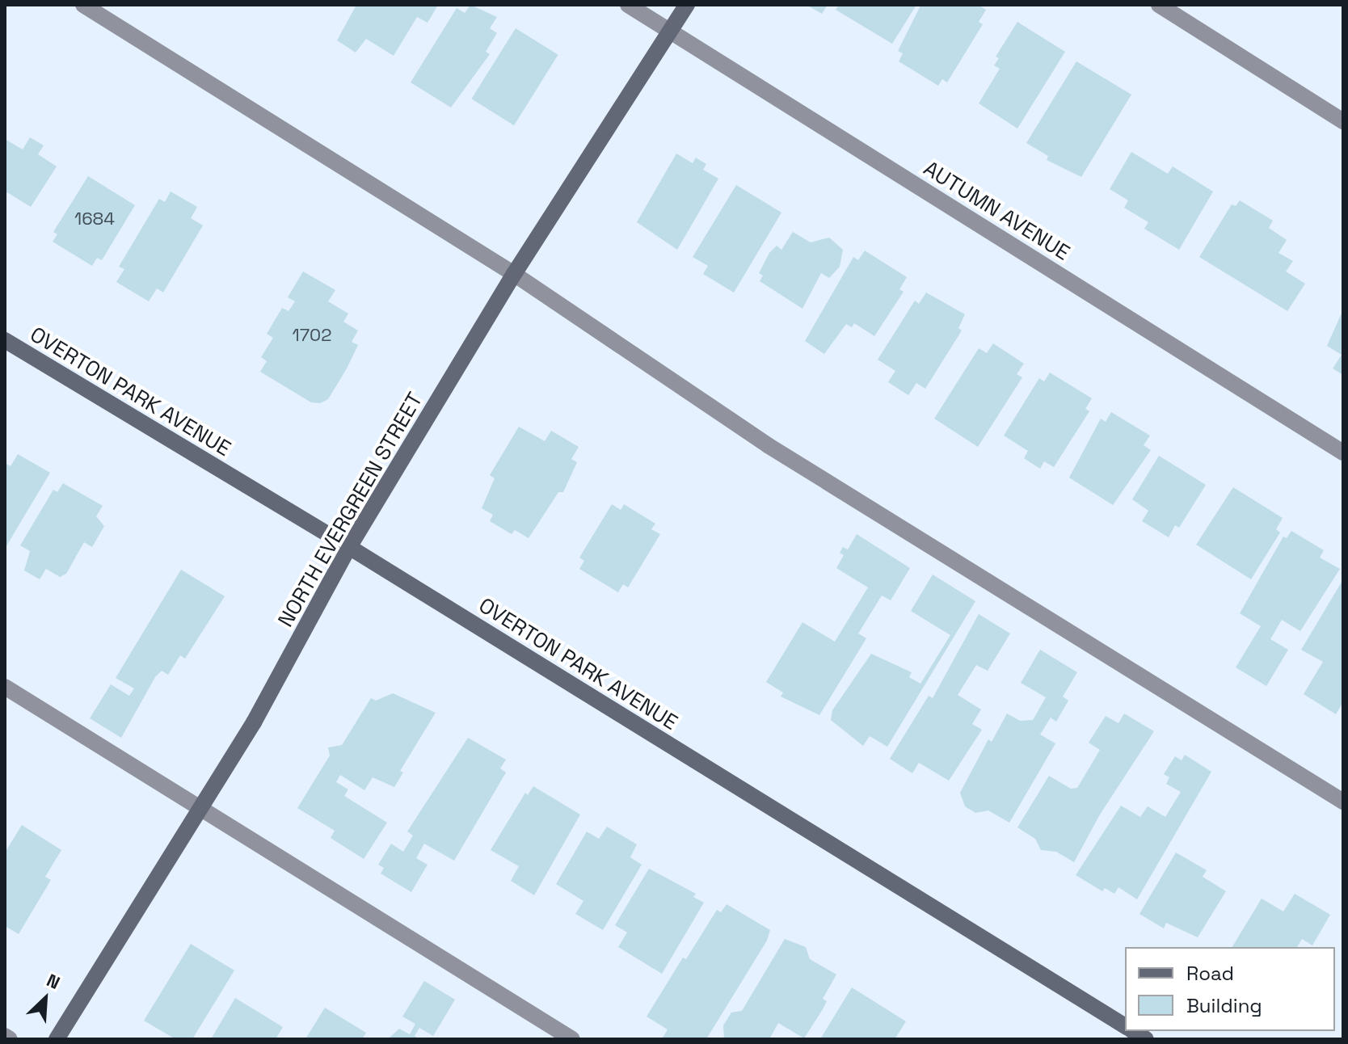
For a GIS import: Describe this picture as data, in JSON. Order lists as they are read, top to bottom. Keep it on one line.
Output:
{"streets":{"street":["AUTUMN AVENUE","OVERTON PARK AVENUE","NORTH EVERGREEN STREET"]},"crossings":[["AUTUMN AVENUE","NORTH EVERGREEN STREET"],["OVERTON PARK AVENUE","NORTH EVERGREEN STREET"]],"house_numbers":["1684","1702"],"legend":["Road","Building"],"north":"top right"}
